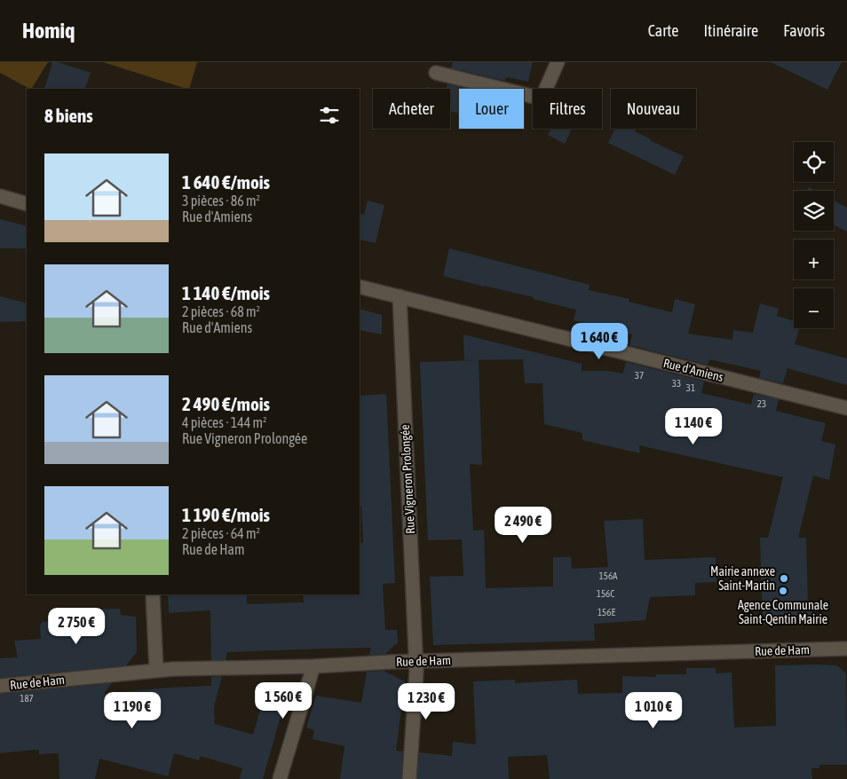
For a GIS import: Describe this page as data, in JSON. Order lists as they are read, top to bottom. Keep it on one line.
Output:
{"streets":{"street":["Rue d'Amiens","Rue Vigneron Prolongée","Rue de Ham"]},"crossings":[["Rue d'Amiens","Rue Vigneron Prolongée"],["Rue Vigneron Prolongée","Rue de Ham"]],"places":["Mairie annexe Saint-Martin","Agence Communale Saint-Qentin Mairie"],"house_numbers":["37","33","31","23","156A","156C","156E","187"],"page":{"header":"Homiq","nav":["Carte","Itinéraire","Favoris"],"chip":["Acheter","Louer","Filtres","Nouveau"],"heading":"8 biens","map_buttons":["+","−"],"list":[{"name":"1 640 €/mois","note":"3 pièces · 86 m² · Rue d'Amiens"},{"name":"1 140 €/mois","note":"2 pièces · 68 m² · Rue d'Amiens"},{"name":"2 490 €/mois","note":"4 pièces · 144 m² · Rue Vigneron Prolongée"},{"name":"1 190 €/mois","note":"2 pièces · 64 m² · Rue de Ham"}],"price":["1 640 €","1 140 €","2 490 €","2 750 €","1 560 €","1 230 €","1 190 €","1 010 €"]}}
